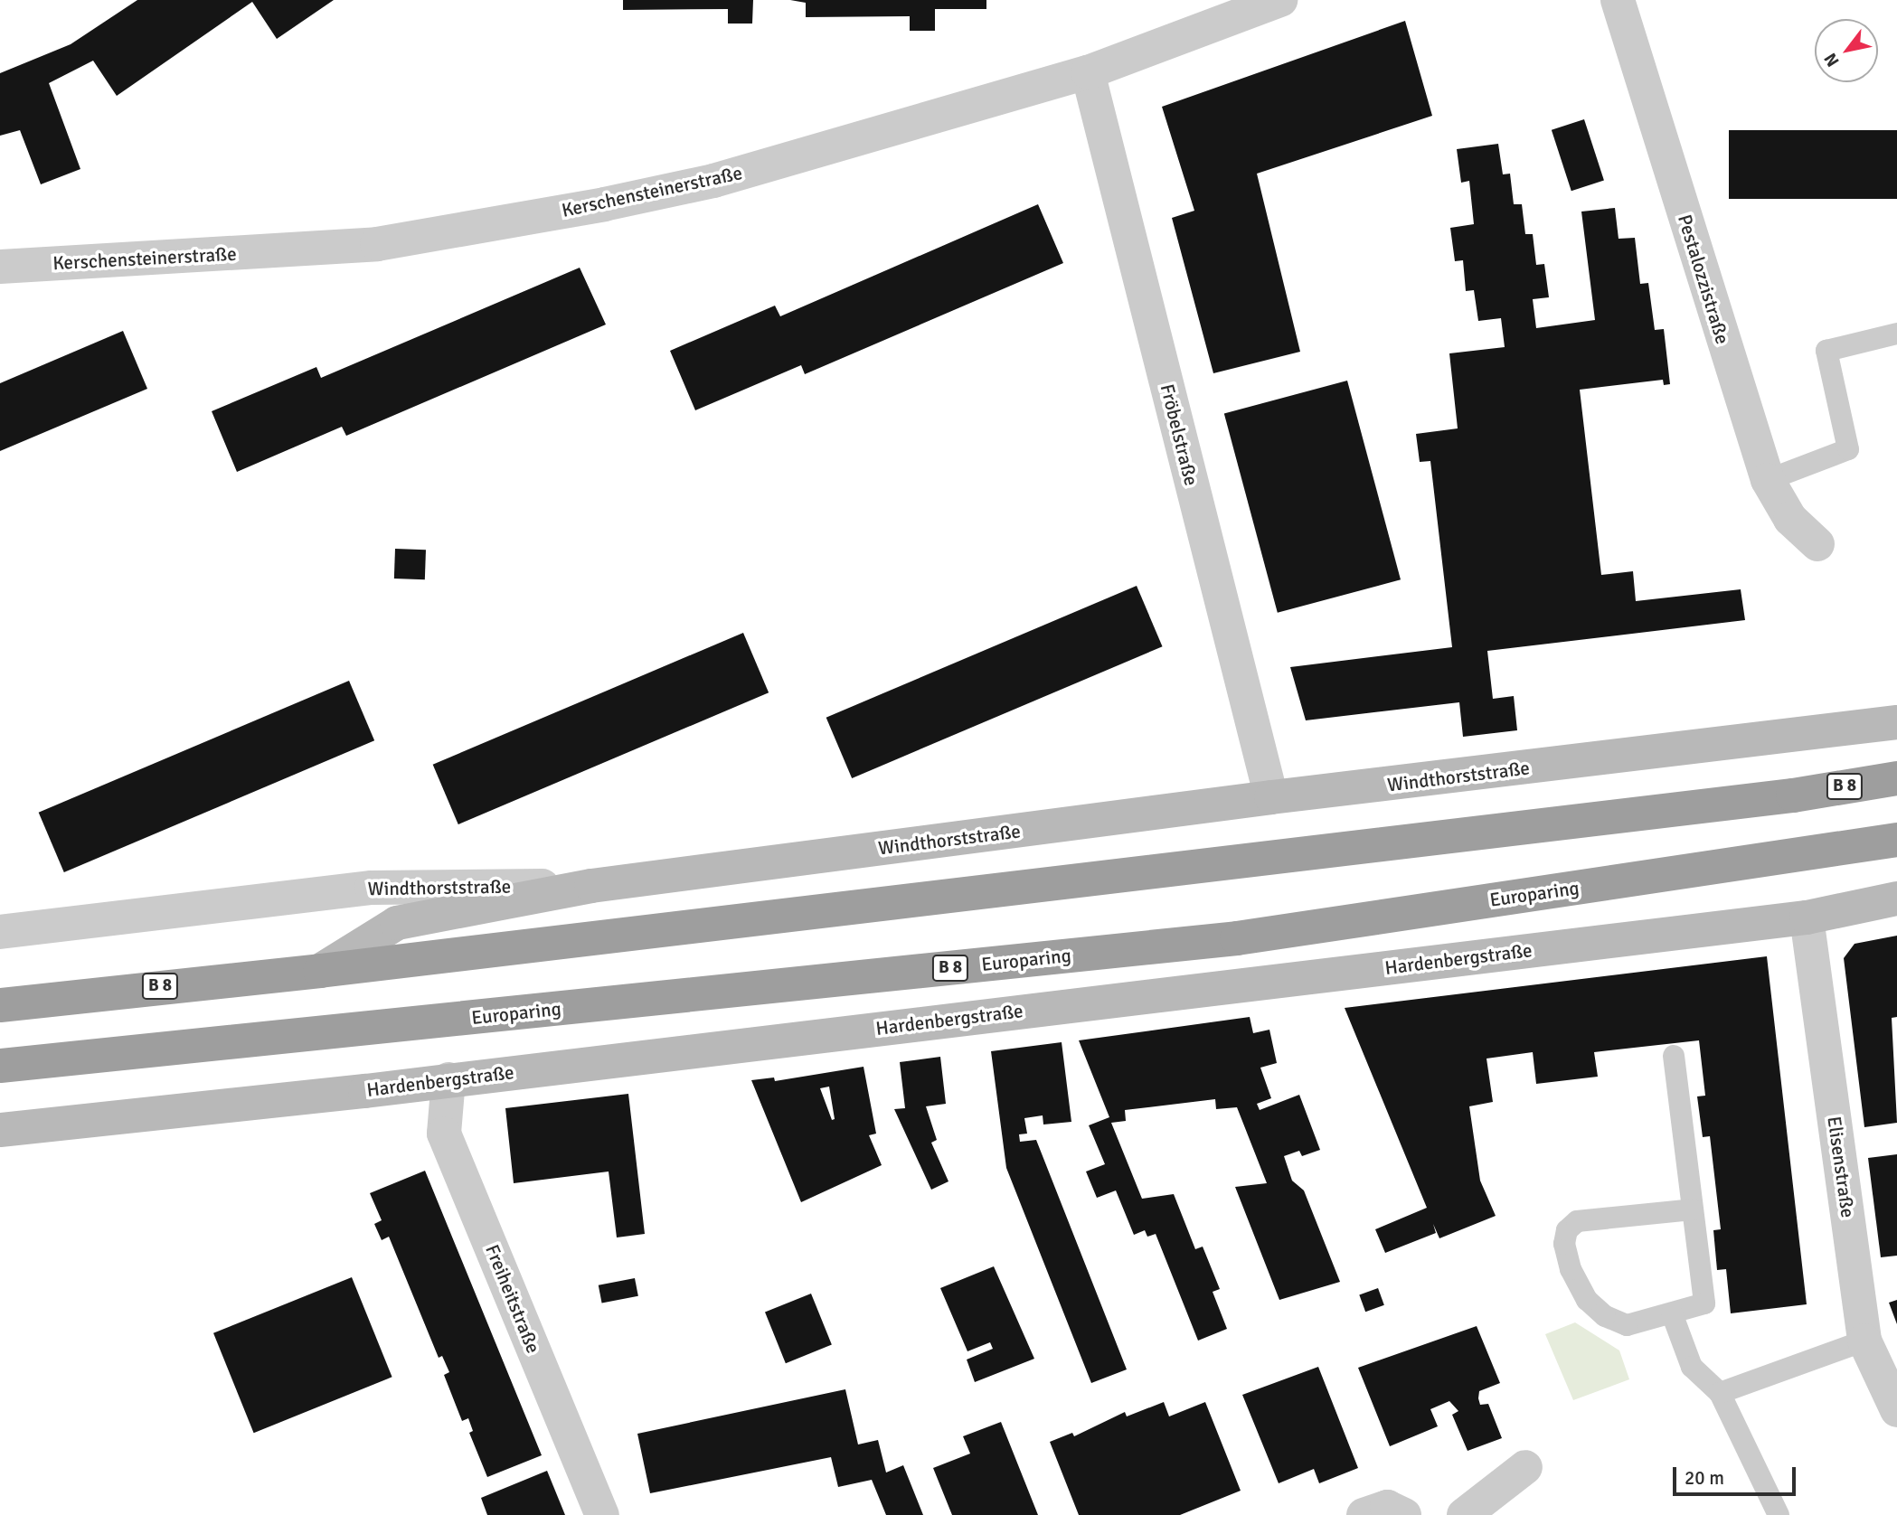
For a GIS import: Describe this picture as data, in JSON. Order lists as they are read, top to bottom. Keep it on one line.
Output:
{"streets":{"highway":["B 8","Europaring"],"main road":["Windthorststraße","Hardenbergstraße"],"street":["Kerschensteinerstraße","Pestalozzistraße","Fröbelstraße","Elisenstraße","Freiheitstraße"]},"crossings":[["Kerschensteinerstraße","Fröbelstraße"],["Fröbelstraße","Windthorststraße"],["Hardenbergstraße","Elisenstraße"],["Hardenbergstraße","Freiheitstraße"]],"scale_bar":"20 m","north":"bottom left"}
